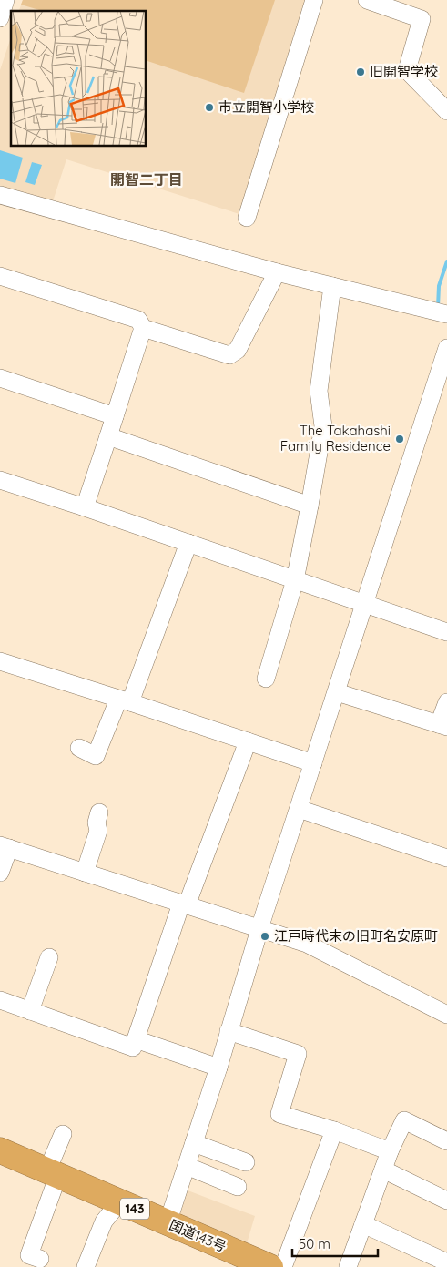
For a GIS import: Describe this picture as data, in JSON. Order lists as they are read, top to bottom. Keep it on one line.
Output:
{"streets":{"highway":["143","国道143号"]},"districts":["開智二丁目"],"places":["旧開智学校","市立開智小学校","The Takahashi Family Residence","江戸時代末の旧町名安原町"],"scale_bar":"50 m"}
